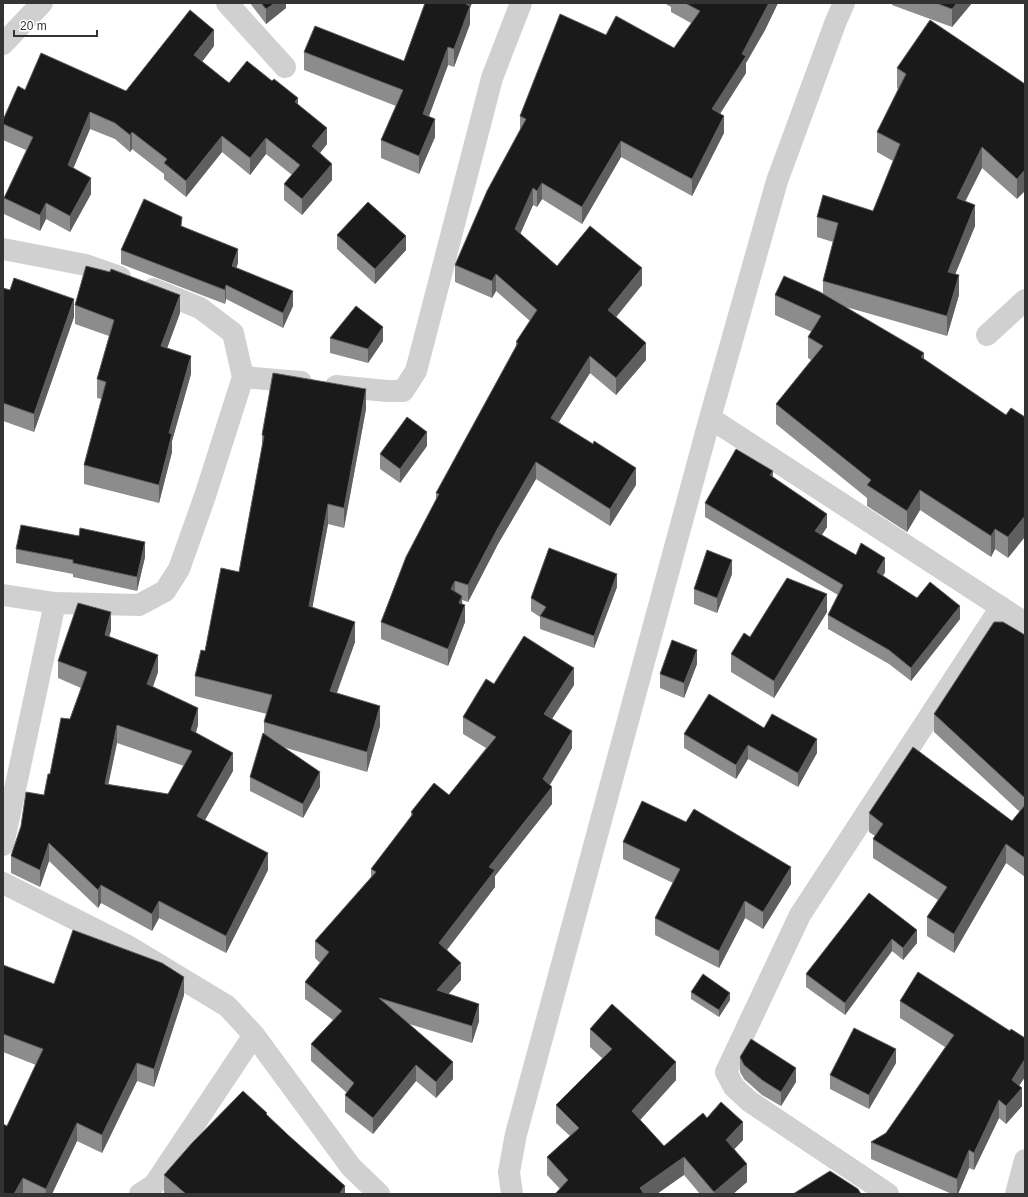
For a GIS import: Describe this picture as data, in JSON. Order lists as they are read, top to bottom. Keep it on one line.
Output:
{"scale_bar":"20 m"}
